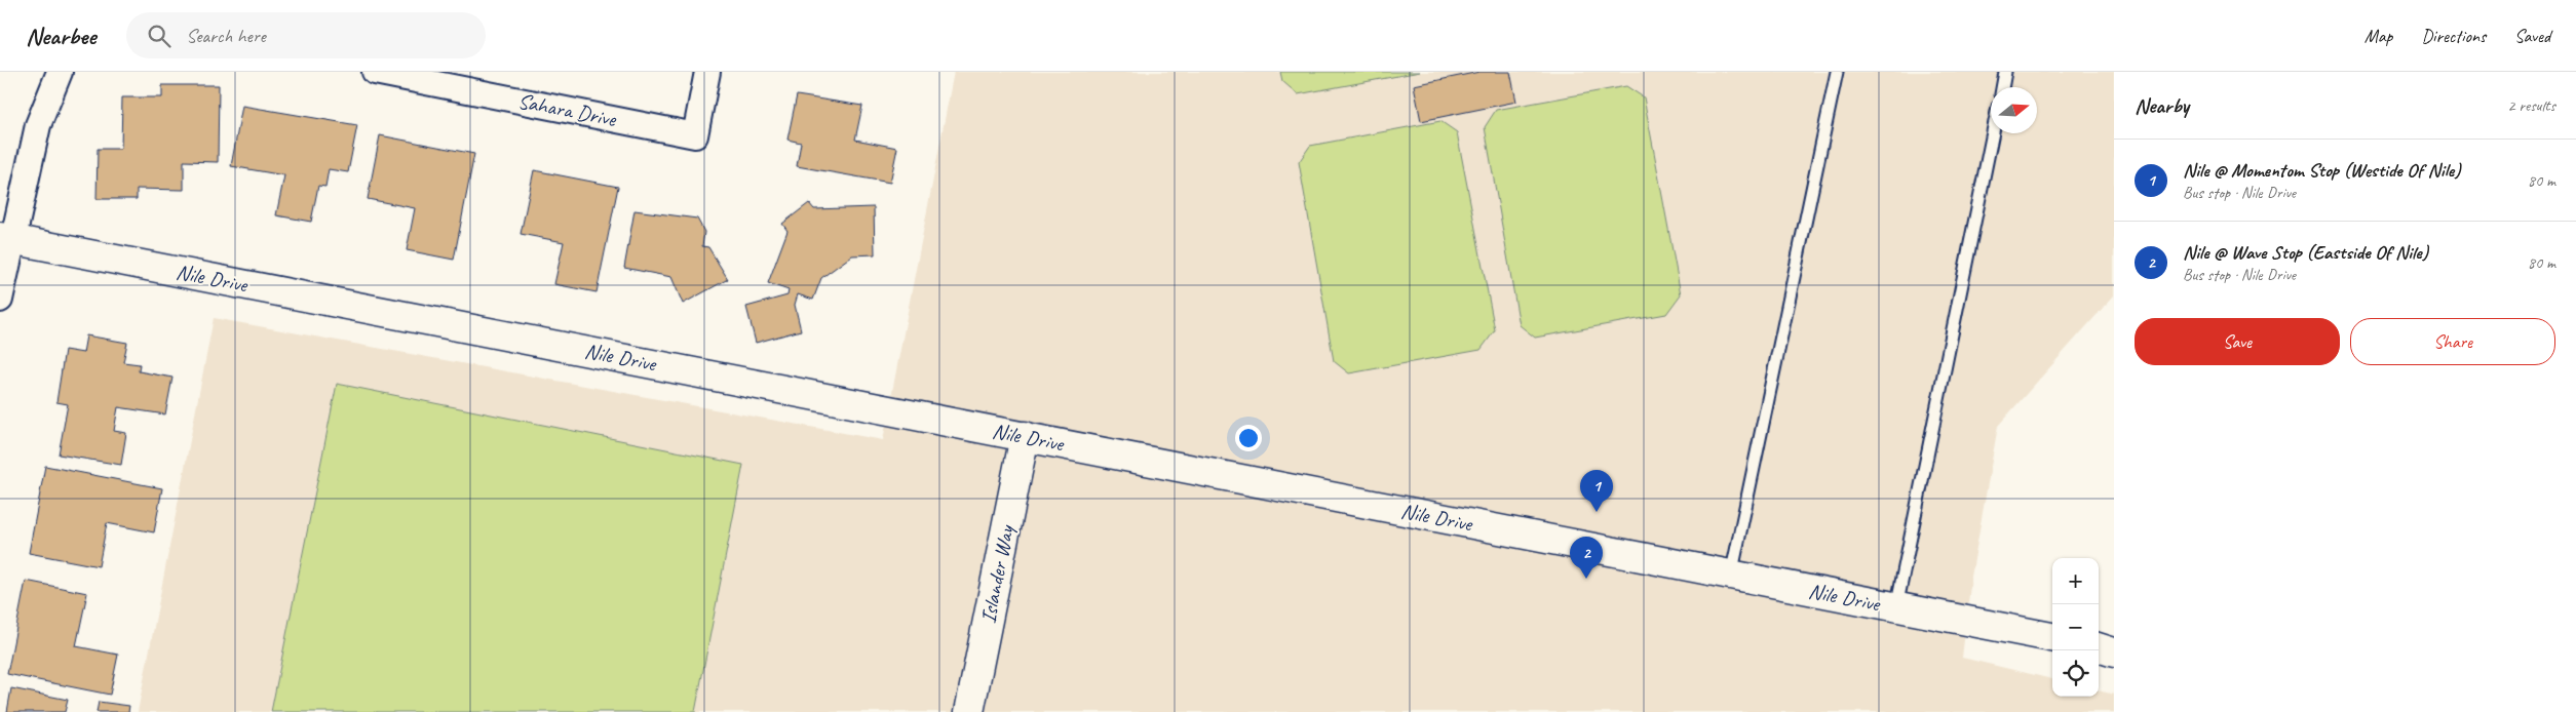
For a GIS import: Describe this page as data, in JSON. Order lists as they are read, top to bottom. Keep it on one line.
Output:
{"streets":{"main road":["Nile Drive","Islander Way"],"street":["Sahara Drive"]},"crossings":[["Nile Drive","Islander Way"]],"north":"right","page":{"header":"Nearbee","search":"Search here","nav":["Map","Directions","Saved"],"heading":["Nearby","2 results"],"list":[{"mark":"1","name":"Nile @ Momentom Stop (Westide Of Nile)","note":"Bus stop · Nile Drive","value":"80 m"},{"mark":"2","name":"Nile @ Wave Stop (Eastside Of Nile)","note":"Bus stop · Nile Drive","value":"80 m"}],"buttons":["Save","Share"],"pins":["1","2"],"map_buttons":["+","−"]}}
